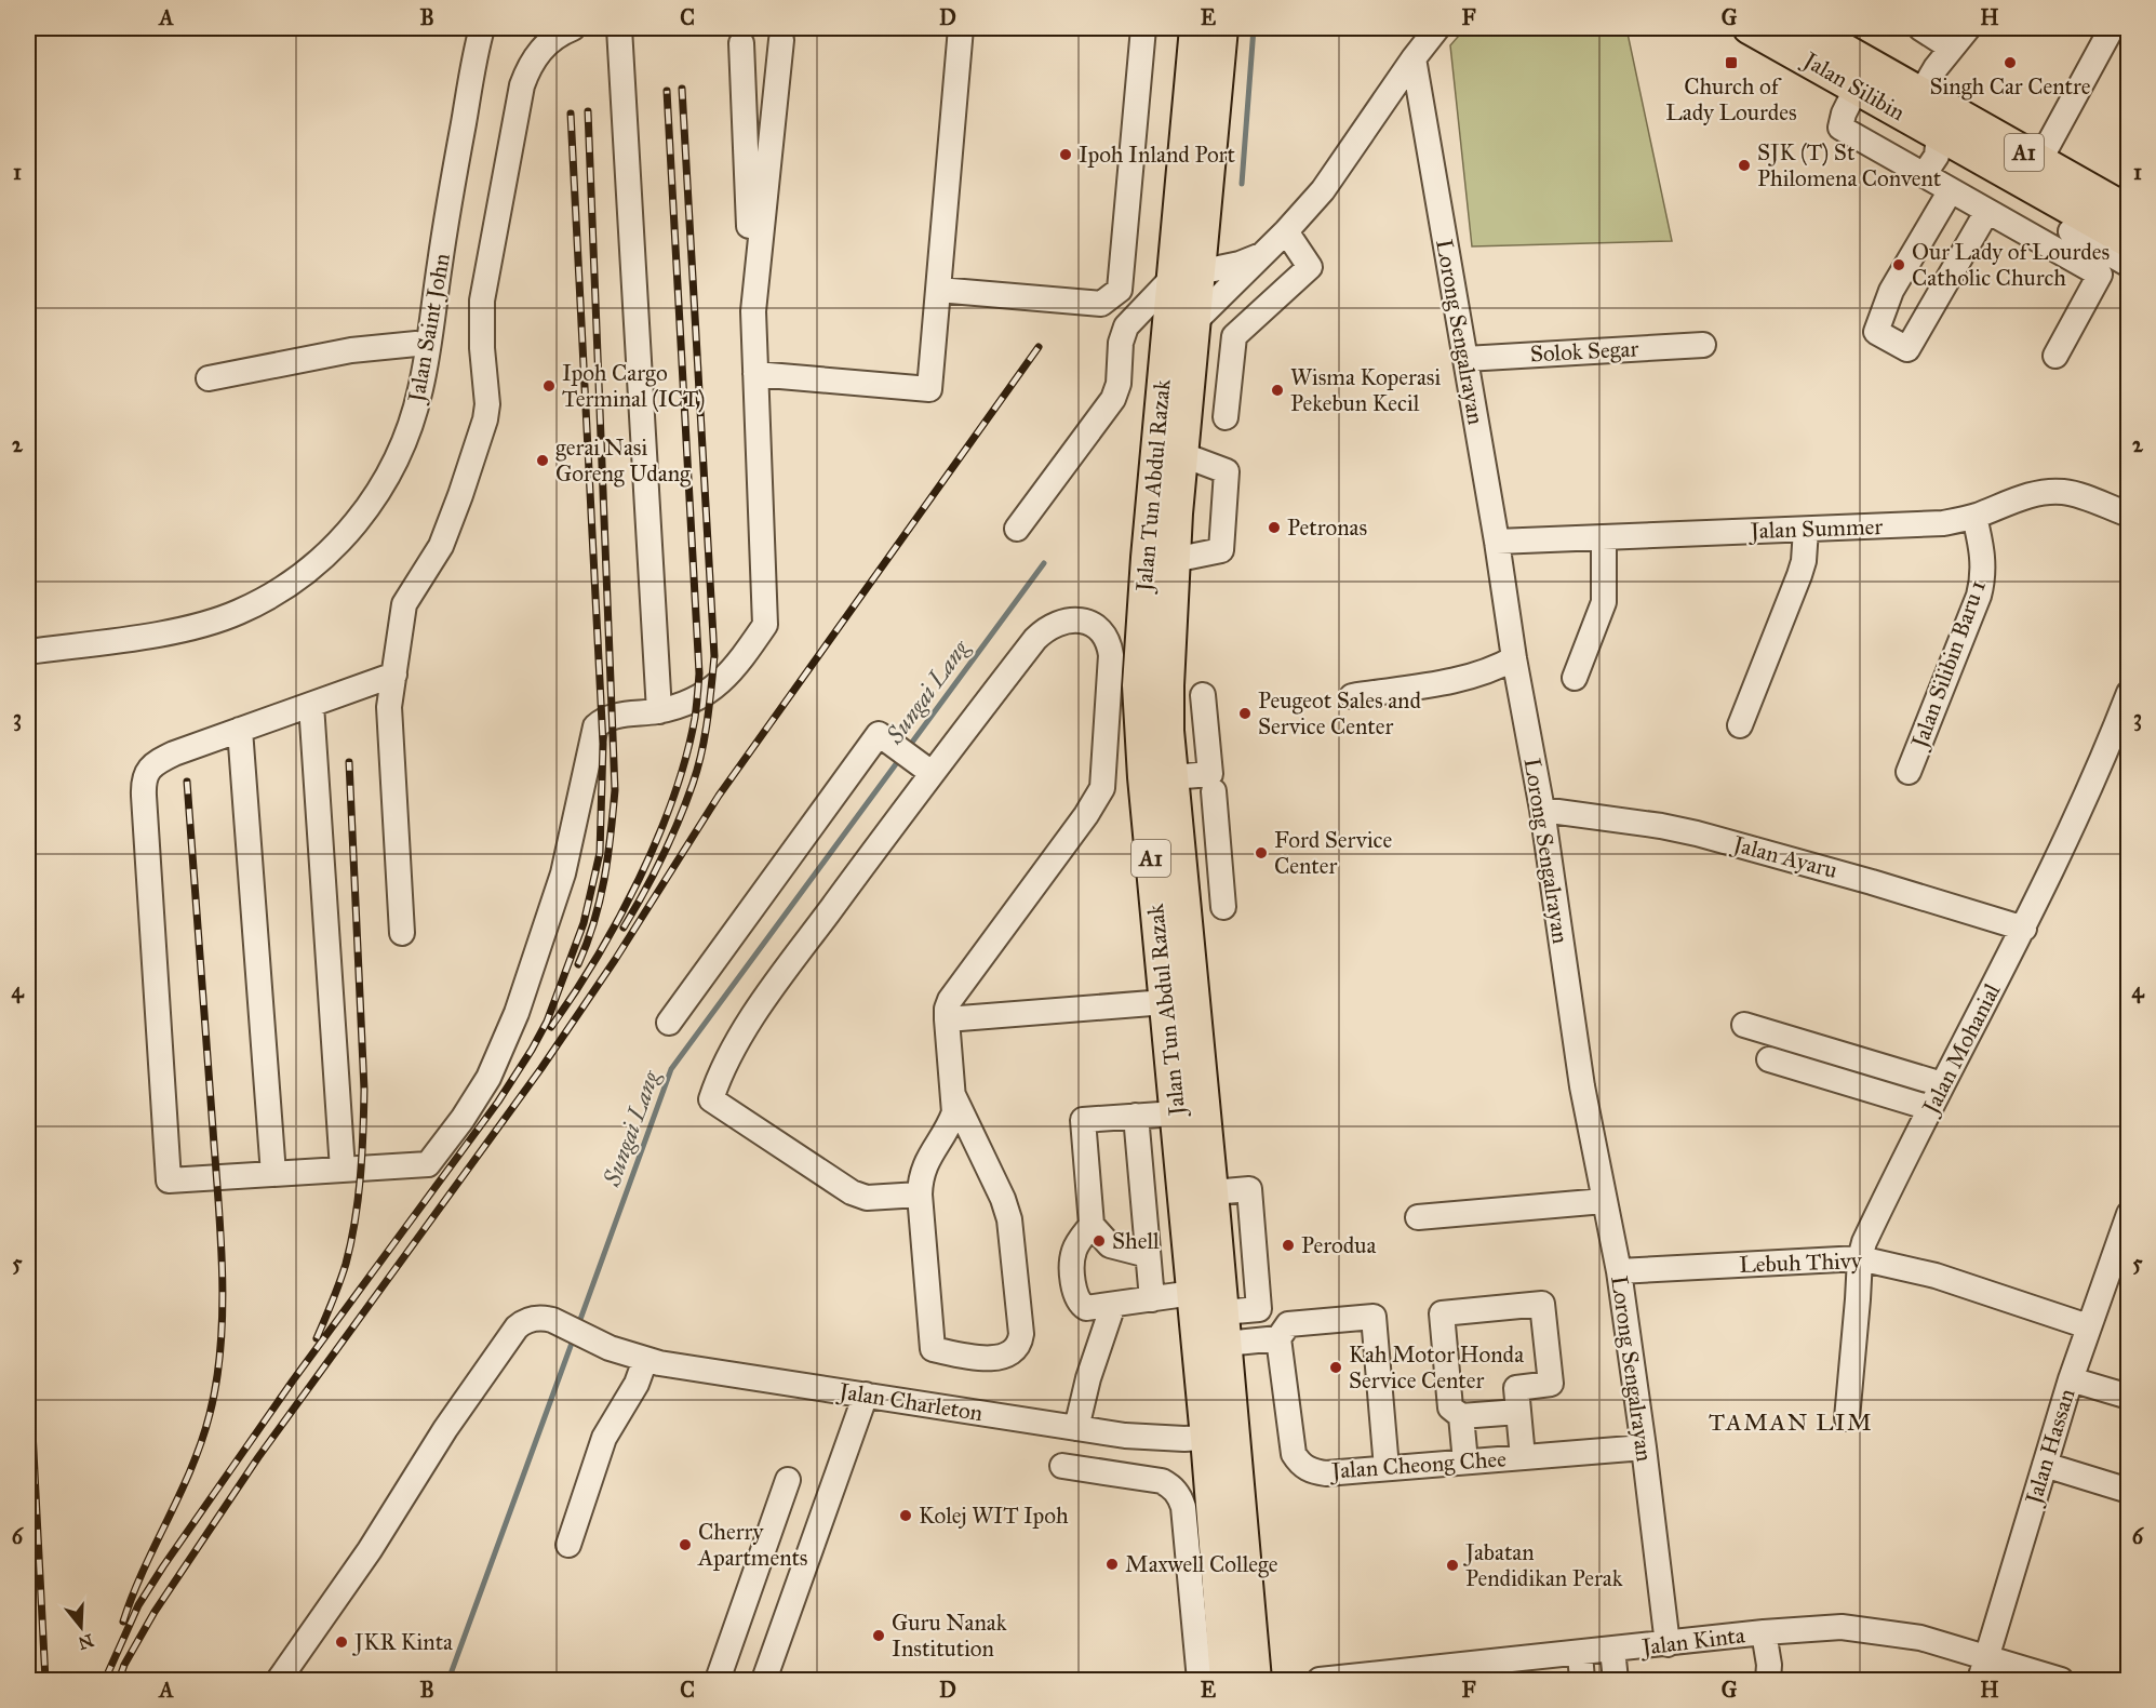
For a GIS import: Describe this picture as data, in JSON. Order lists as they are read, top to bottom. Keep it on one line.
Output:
{"streets":{"main road":["Jalan Silibin","A1","Jalan Tun Abdul Razak"],"street":["Jalan Saint John","Lorong Sengalrayan","Solok Segar","Jalan Summer","Jalan Silibin Baru 1","Jalan Ayaru","Jalan Mohanial","Lebuh Thivy","Jalan Charleton","Jalan Hassan","Jalan Cheong Chee","Jalan Kinta"]},"crossings":[["Lorong Sengalrayan","Solok Segar"],["Lorong Sengalrayan","Jalan Summer"],["Lorong Sengalrayan","Jalan Ayaru"],["Lorong Sengalrayan","Lebuh Thivy"],["Lorong Sengalrayan","Jalan Cheong Chee"],["Lorong Sengalrayan","Jalan Kinta"],["Jalan Tun Abdul Razak","Jalan Charleton"],["Jalan Summer","Jalan Silibin Baru 1"],["Jalan Ayaru","Jalan Mohanial"],["Jalan Mohanial","Lebuh Thivy"],["Lebuh Thivy","Jalan Hassan"],["Jalan Hassan","Jalan Kinta"]],"districts":["TAMAN LIM"],"water":["Sungai Lang"],"places":{"transit":["Church of Lady Lourdes"],"other":["Singh Car Centre","Ipoh Inland Port","SJK (T) St Philomena Convent","Our Lady of Lourdes Catholic Church","Ipoh Cargo Terminal (ICT)","Wisma Koperasi Pekebun Kecil","gerai Nasi Goreng Udang","Petronas","Peugeot Sales and Service Center","Ford Service Center","Shell","Perodua","Kah Motor Honda Service Center","Kolej WIT Ipoh","Cherry Apartments","Maxwell College","Jabatan Pendidikan Perak","Guru Nanak Institution","JKR Kinta"]},"north":"bottom","grid":{"columns":["A","B","C","D","E","F","G","H"],"rows":["1","2","3","4","5","6"]}}
